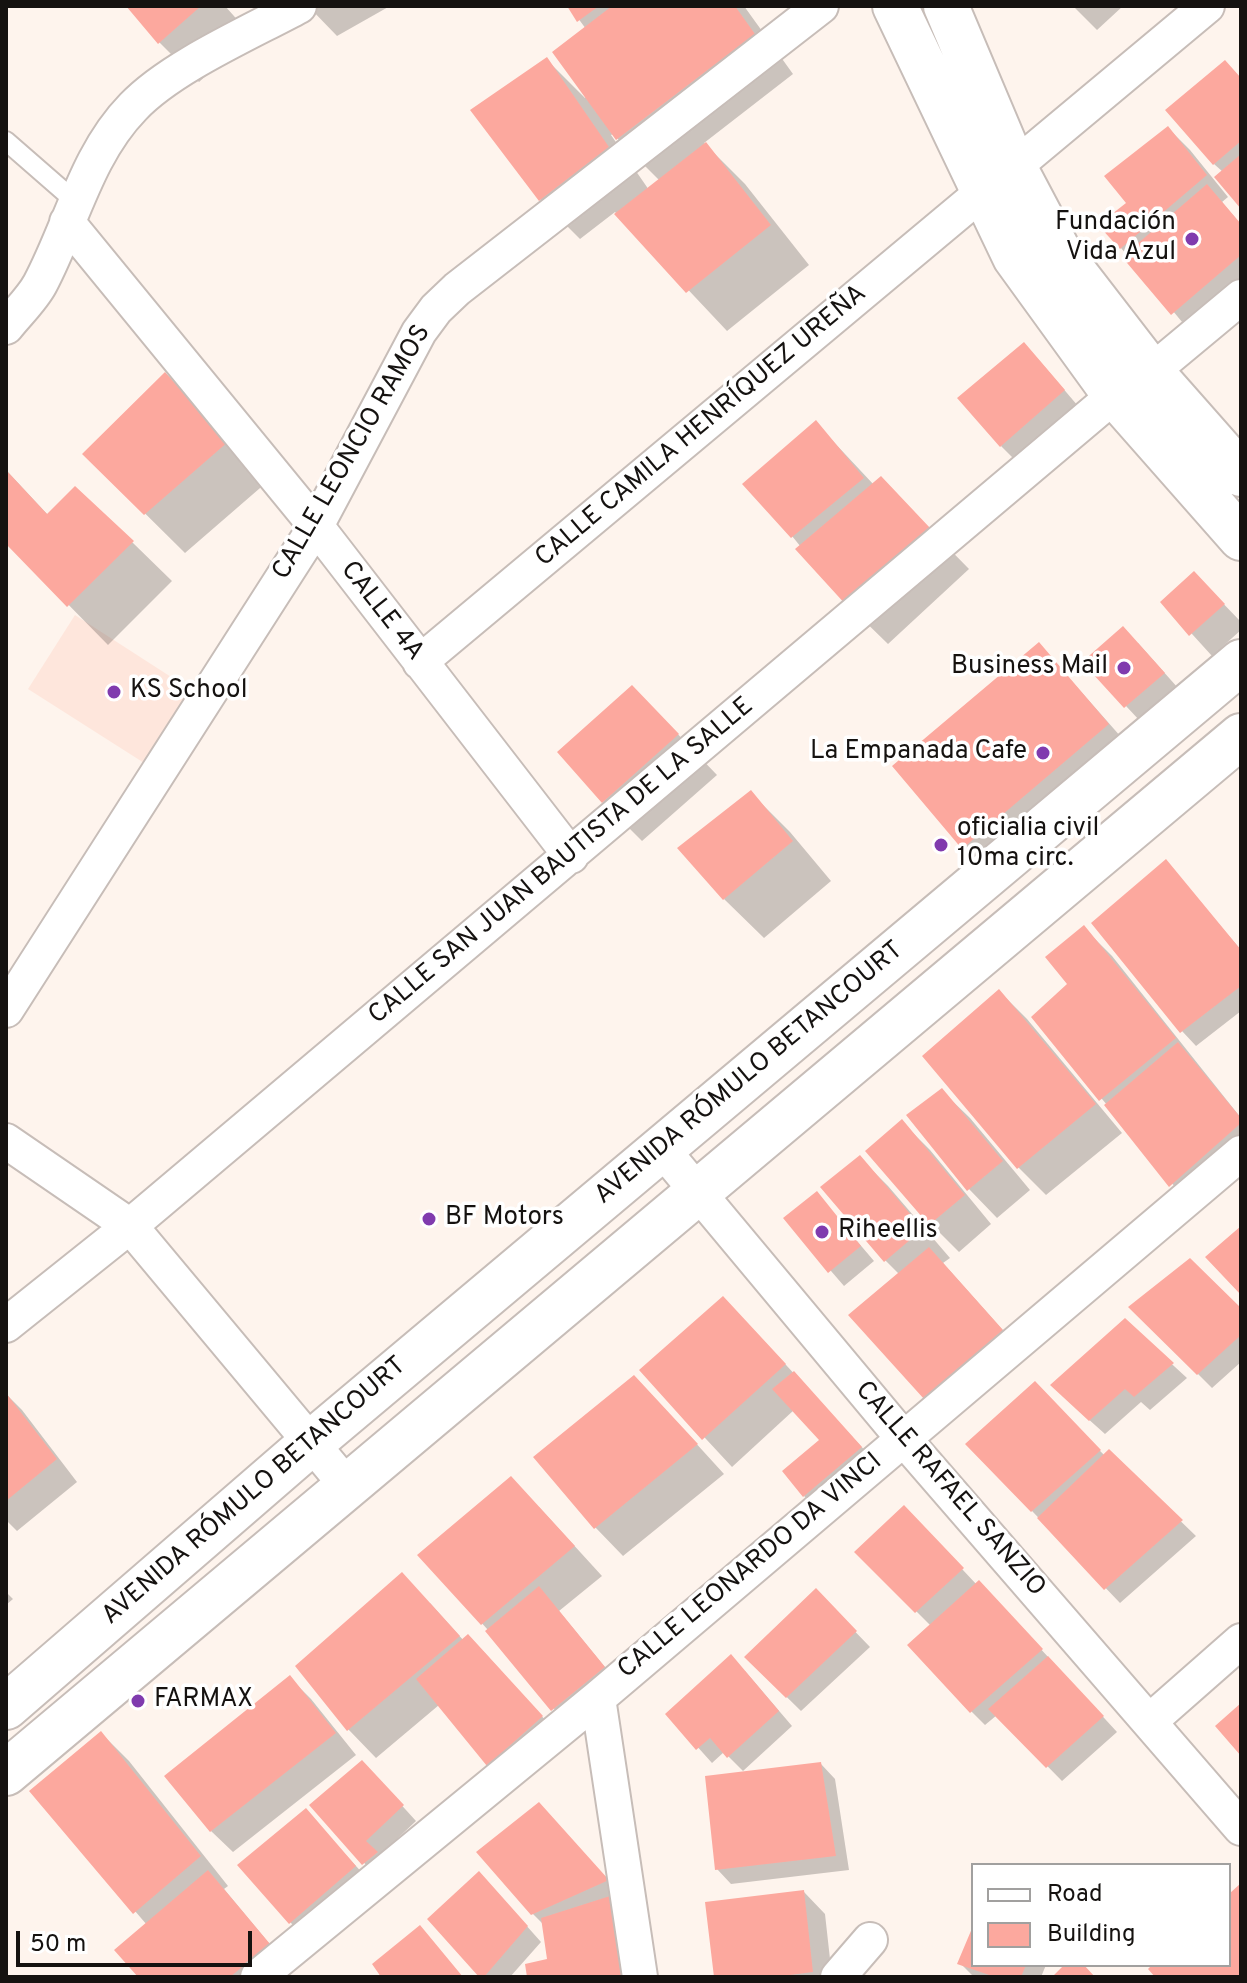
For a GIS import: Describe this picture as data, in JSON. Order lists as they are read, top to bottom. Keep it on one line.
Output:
{"streets":{"main road":["AVENIDA RÓMULO BETANCOURT"],"street":["CALLE CAMILA HENRÍQUEZ UREÑA","CALLE LEONCIO RAMOS","CALLE 4A","CALLE SAN JUAN BAUTISTA DE LA SALLE","CALLE RAFAEL SANZIO","CALLE LEONARDO DA VINCI"]},"crossings":[["CALLE CAMILA HENRÍQUEZ UREÑA","CALLE 4A"],["CALLE LEONCIO RAMOS","CALLE 4A"],["CALLE 4A","CALLE SAN JUAN BAUTISTA DE LA SALLE"],["AVENIDA RÓMULO BETANCOURT","CALLE RAFAEL SANZIO"],["CALLE RAFAEL SANZIO","CALLE LEONARDO DA VINCI"]],"places":["Fundación Vida Azul","Business Mail","KS School","La Empanada Cafe","oficialia civil 10ma circ.","BF Motors","Riheellis","FARMAX"],"legend":["Road","Building"],"scale_bar":"50 m"}
